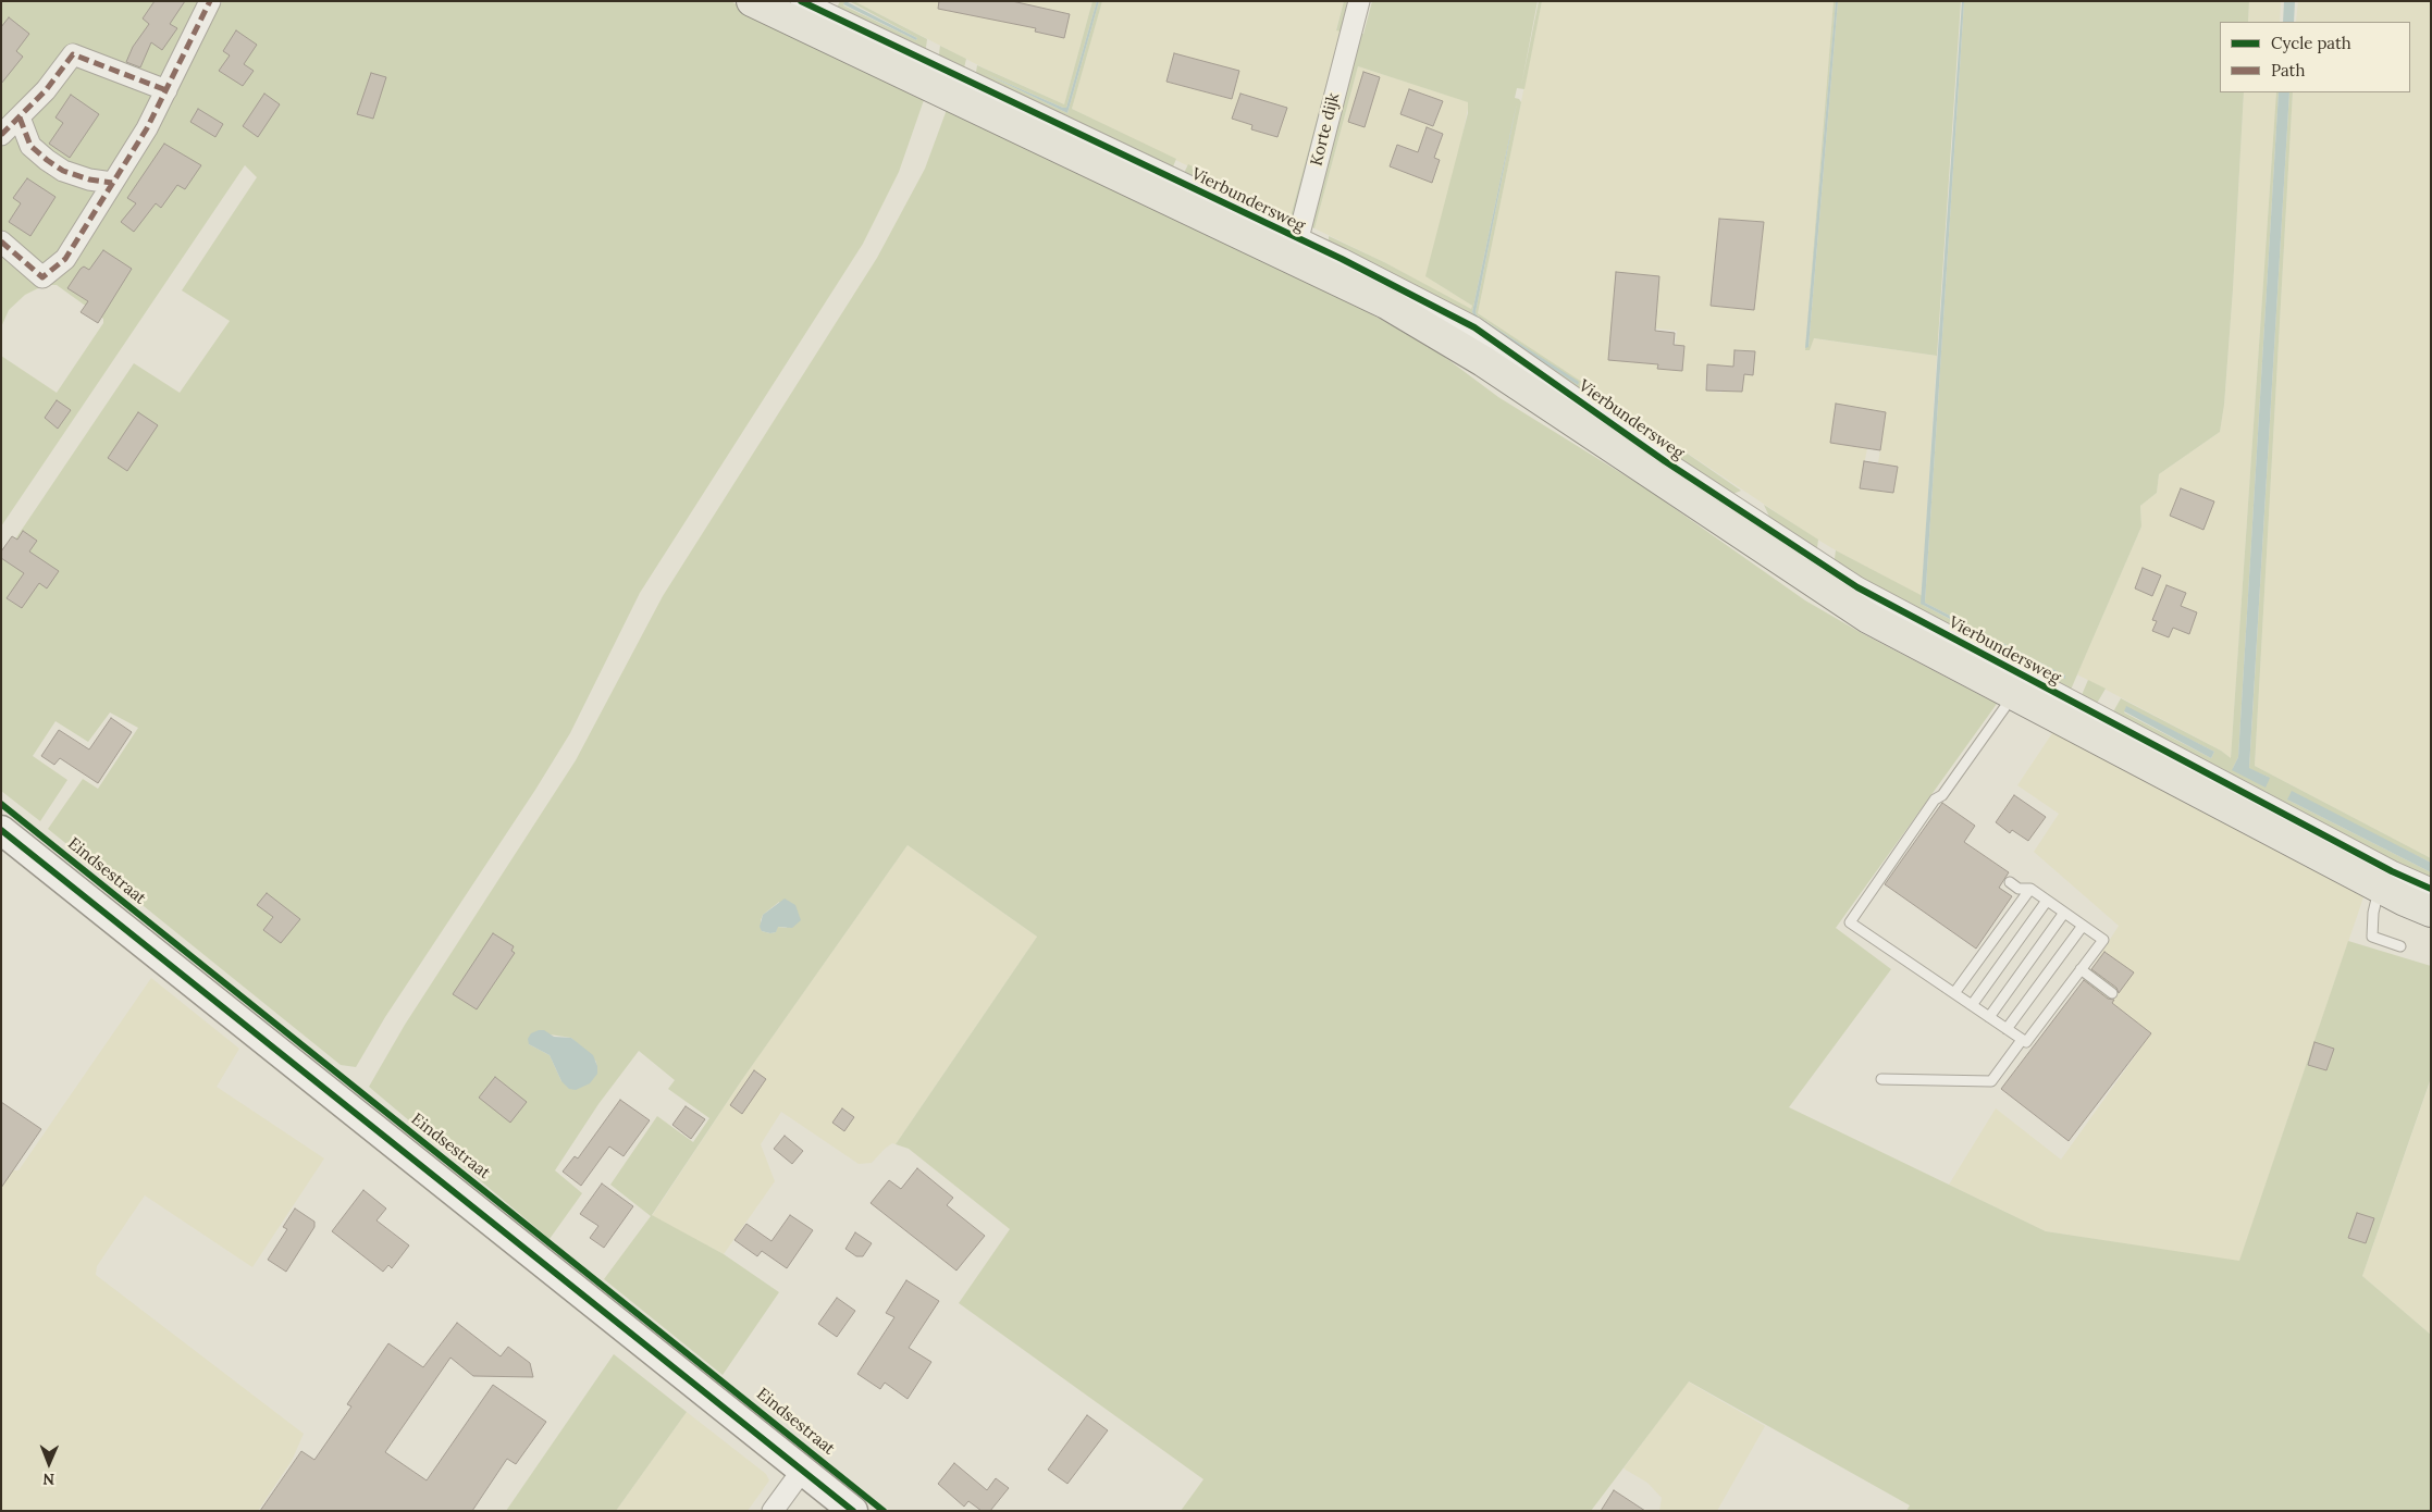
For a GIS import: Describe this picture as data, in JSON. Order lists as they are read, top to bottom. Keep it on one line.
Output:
{"streets":{"main road":["Vierbundersweg"],"street":["Korte dijk","Eindsestraat"]},"crossings":[["Korte dijk","Vierbundersweg"]],"legend":["Cycle path","Path"],"north":"bottom"}
